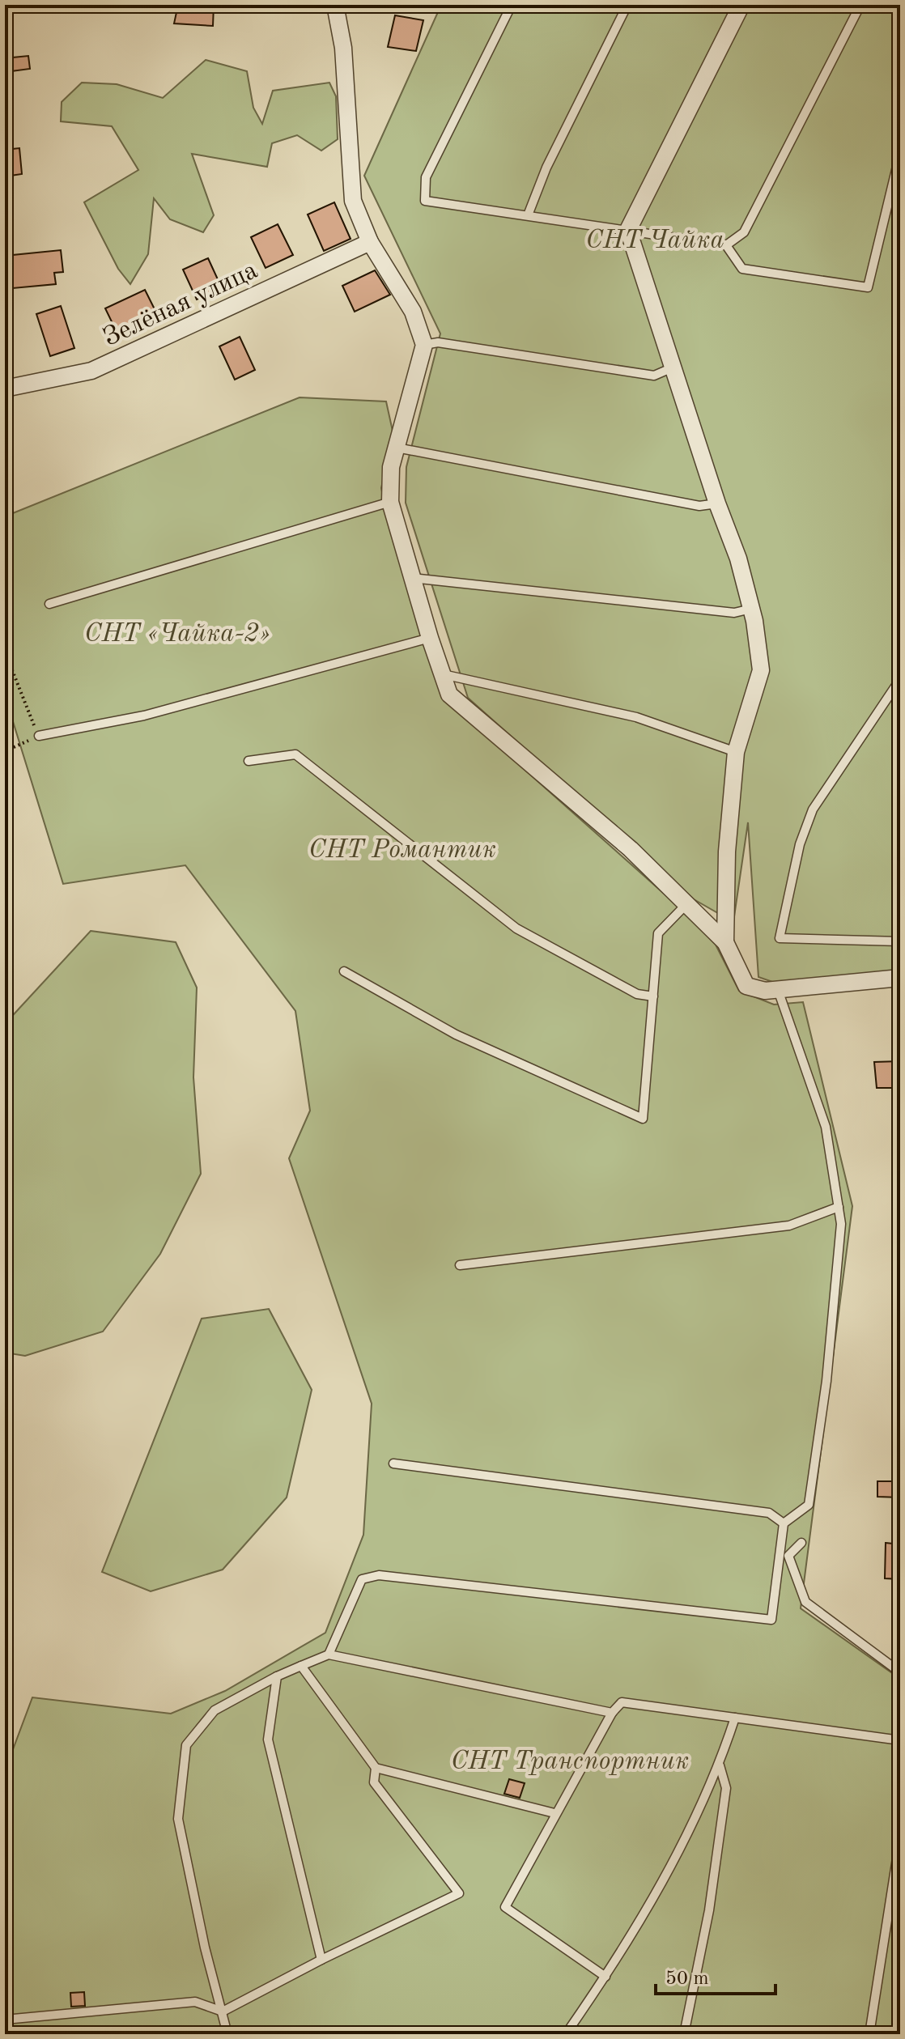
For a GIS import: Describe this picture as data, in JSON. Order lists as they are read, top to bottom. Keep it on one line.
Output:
{"streets":{"street":["Зелёная улица"]},"parks":["СНТ Чайка","СНТ «Чайка-2»","СНТ Романтик","СНТ Транспортник"],"scale_bar":"50 m"}
